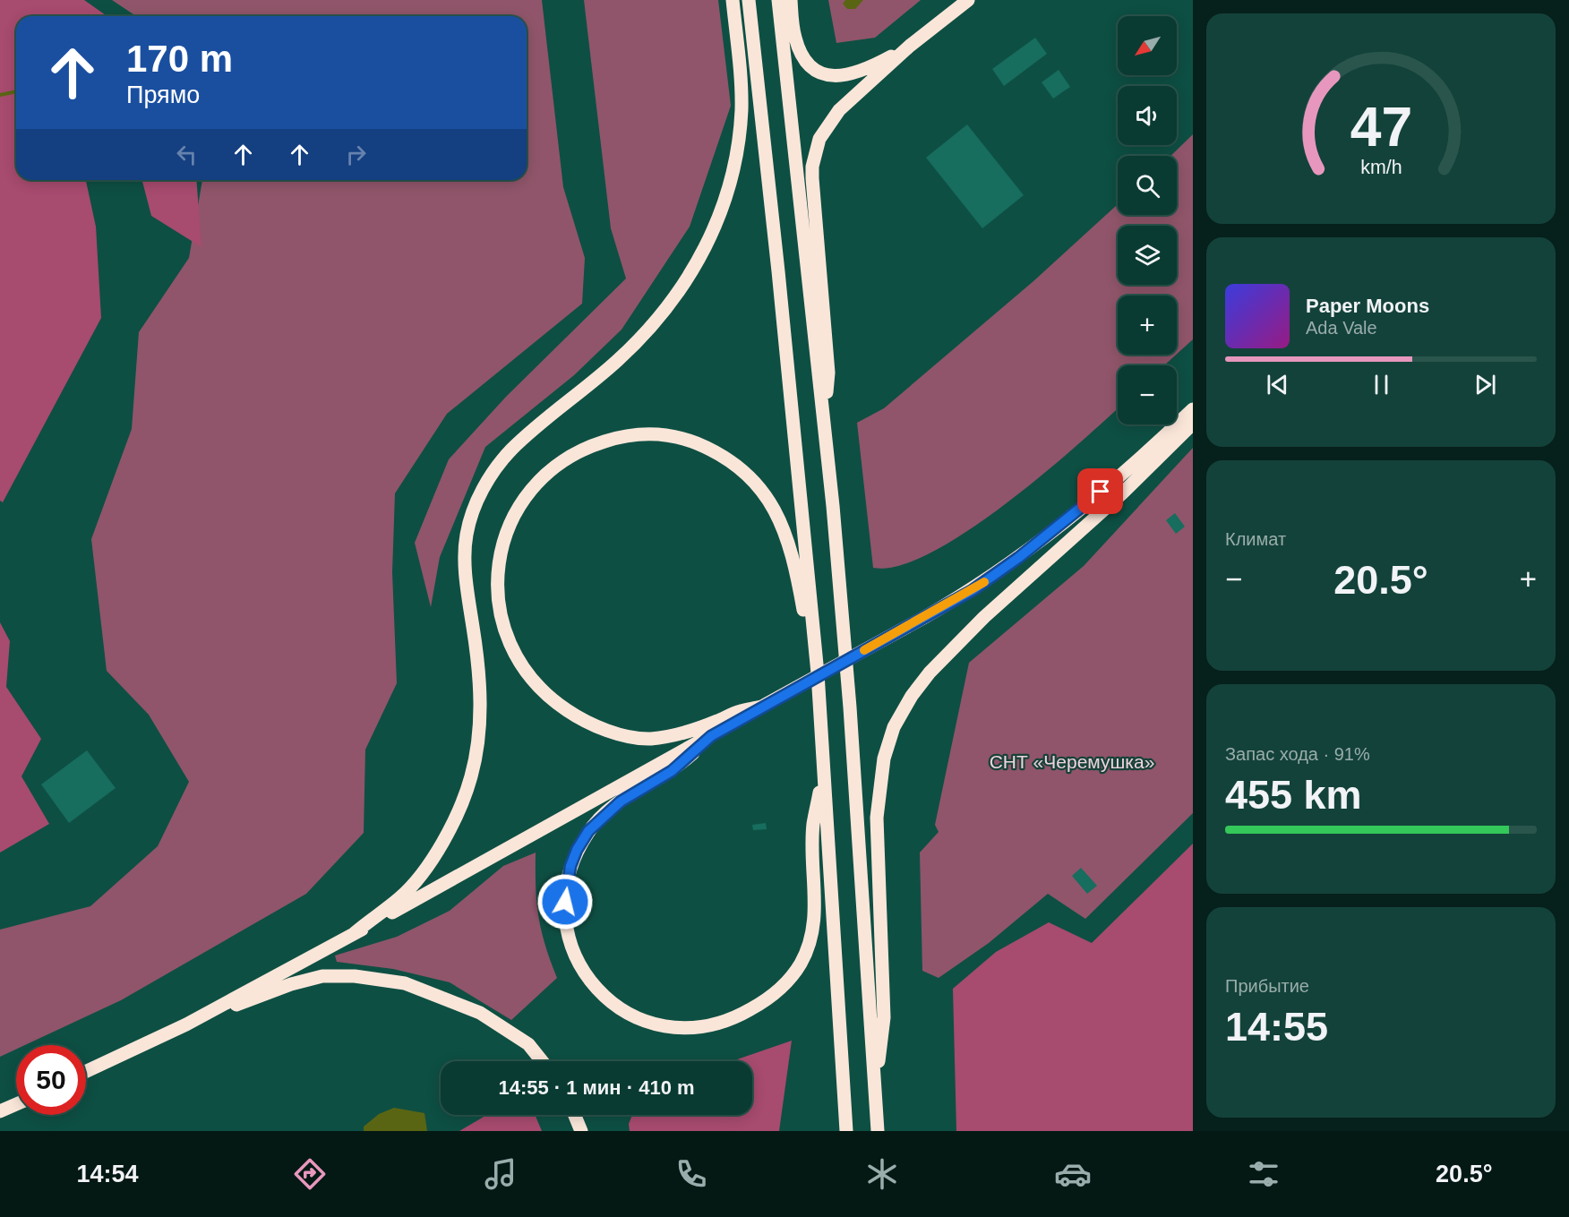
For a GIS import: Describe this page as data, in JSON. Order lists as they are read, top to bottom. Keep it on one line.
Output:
{"parks":["СНТ «Черемушка»"],"north":"bottom left","page":{"map_buttons":["+","−"],"turn":["170 m","Прямо"],"song":["Paper Moons","Ada Vale"],"tile":["Климат",["Запас хода · 91%","455 km"],["Прибытие","14:55"]],"heat":["−","20.5°","+"],"limit":"50","trip":"14:55 · 1 мин · 410 m","tabs":["14:54","20.5°"],"gauge":["47","km/h"]}}
